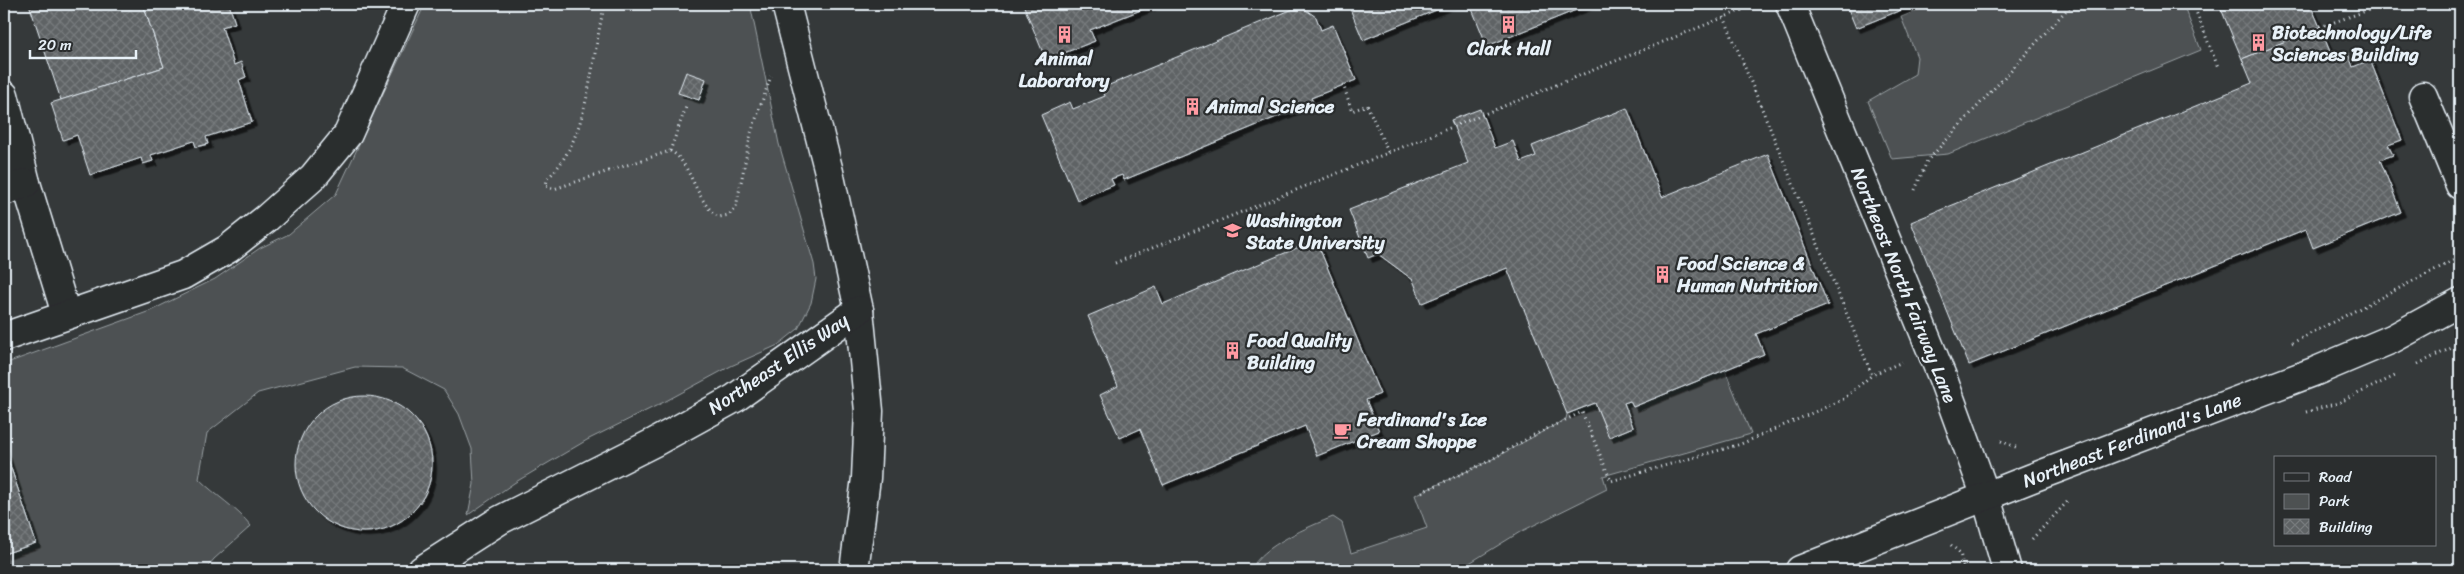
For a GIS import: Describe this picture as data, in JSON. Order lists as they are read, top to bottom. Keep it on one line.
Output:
{"streets":{"street":["Northeast North Fairway Lane","Northeast Ellis Way","Northeast Ferdinand's Lane"]},"crossings":[["Northeast North Fairway Lane","Northeast Ferdinand's Lane"]],"places":{"building":["Clark Hall","Animal Laboratory","Biotechnology/Life Sciences Building","Animal Science","Food Science & Human Nutrition","Food Quality Building"],"school or university":["Washington State University"],"cafe":["Ferdinand's Ice Cream Shoppe"]},"legend":["Road","Park","Building"],"scale_bar":"20 m"}
